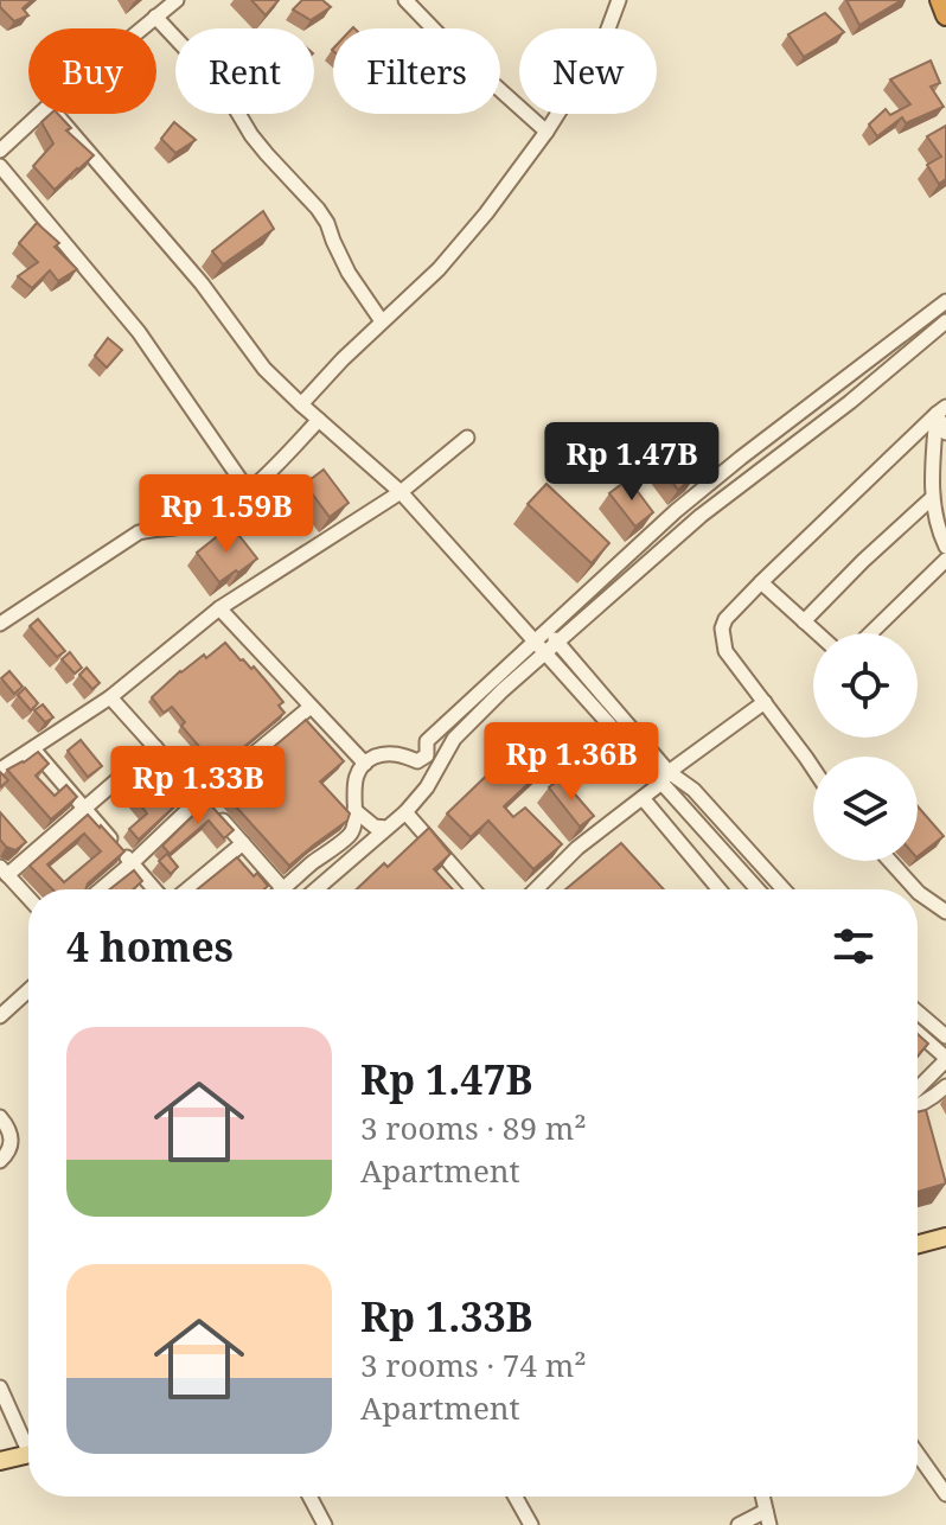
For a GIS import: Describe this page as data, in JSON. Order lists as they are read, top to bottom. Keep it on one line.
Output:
{"page":{"chip":["Buy","Rent","Filters","New"],"price":["Rp 1.47B","Rp 1.59B","Rp 1.36B","Rp 1.33B"],"heading":"4 homes","list":[{"name":"Rp 1.47B","note":"3 rooms · 89 m² · Apartment"},{"name":"Rp 1.33B","note":"3 rooms · 74 m² · Apartment"}]}}
